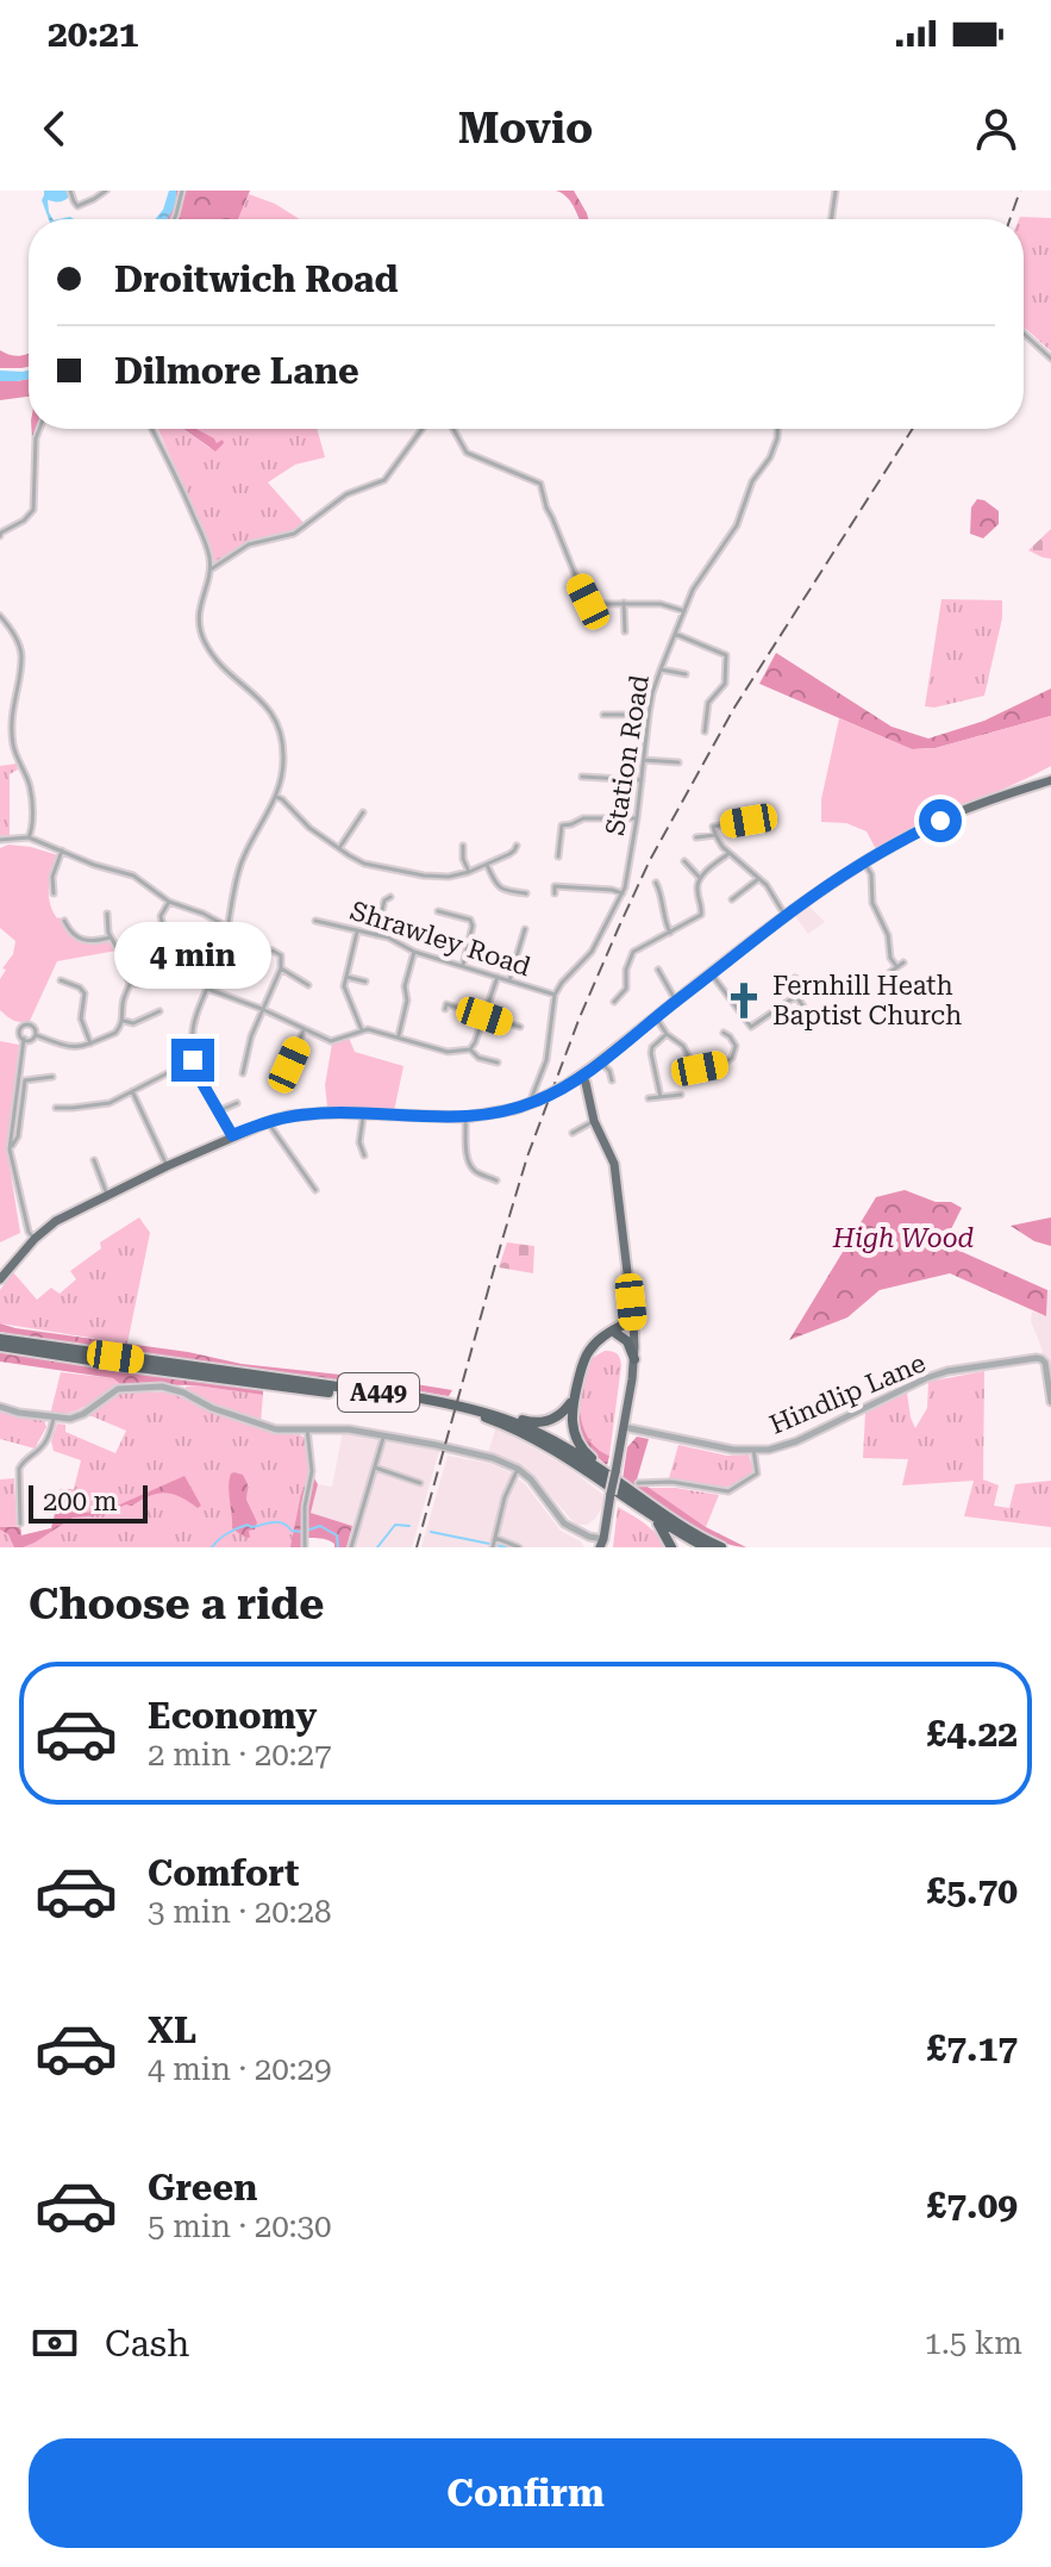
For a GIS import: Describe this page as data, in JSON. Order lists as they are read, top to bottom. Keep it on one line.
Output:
{"streets":{"highway":["A449"],"street":["Station Road","Shrawley Road","Hindlip Lane"]},"crossings":[["Station Road","Shrawley Road"]],"parks":["High Wood"],"places":{"church":["Fernhill Heath Baptist Church"]},"scale_bar":"200 m","page":{"status":"20:21","header":"Movio","banner":["Droitwich Road","Dilmore Lane"],"bubble":"4 min","scale":"200 m","heading":"Choose a ride","list":[{"name":"Economy","note":"2 min · 20:27","value":"£4.22"},{"name":"Comfort","note":"3 min · 20:28","value":"£5.70"},{"name":"XL","note":"4 min · 20:29","value":"£7.17"},{"name":"Green","note":"5 min · 20:30","value":"£7.09"}],"pay":["Cash","1.5 km"],"buttons":"Confirm"}}
